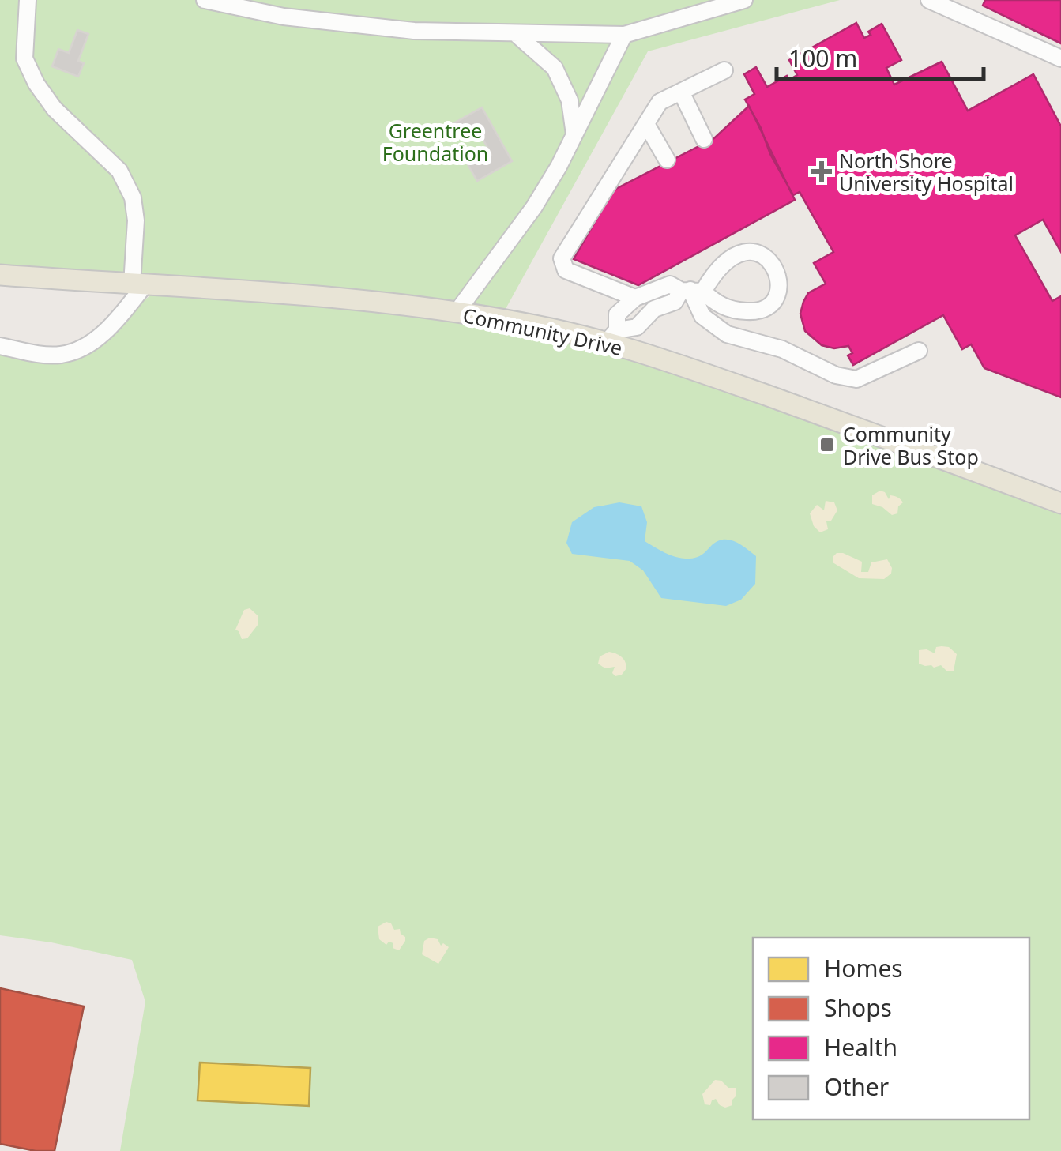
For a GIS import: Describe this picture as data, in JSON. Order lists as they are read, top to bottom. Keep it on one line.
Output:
{"streets":{"main road":["Community Drive"]},"parks":["Greentree Foundation"],"places":{"health":["North Shore University Hospital"],"transit":["Community Drive Bus Stop"]},"legend":["Homes","Shops","Health","Other"],"scale_bar":"100 m"}
